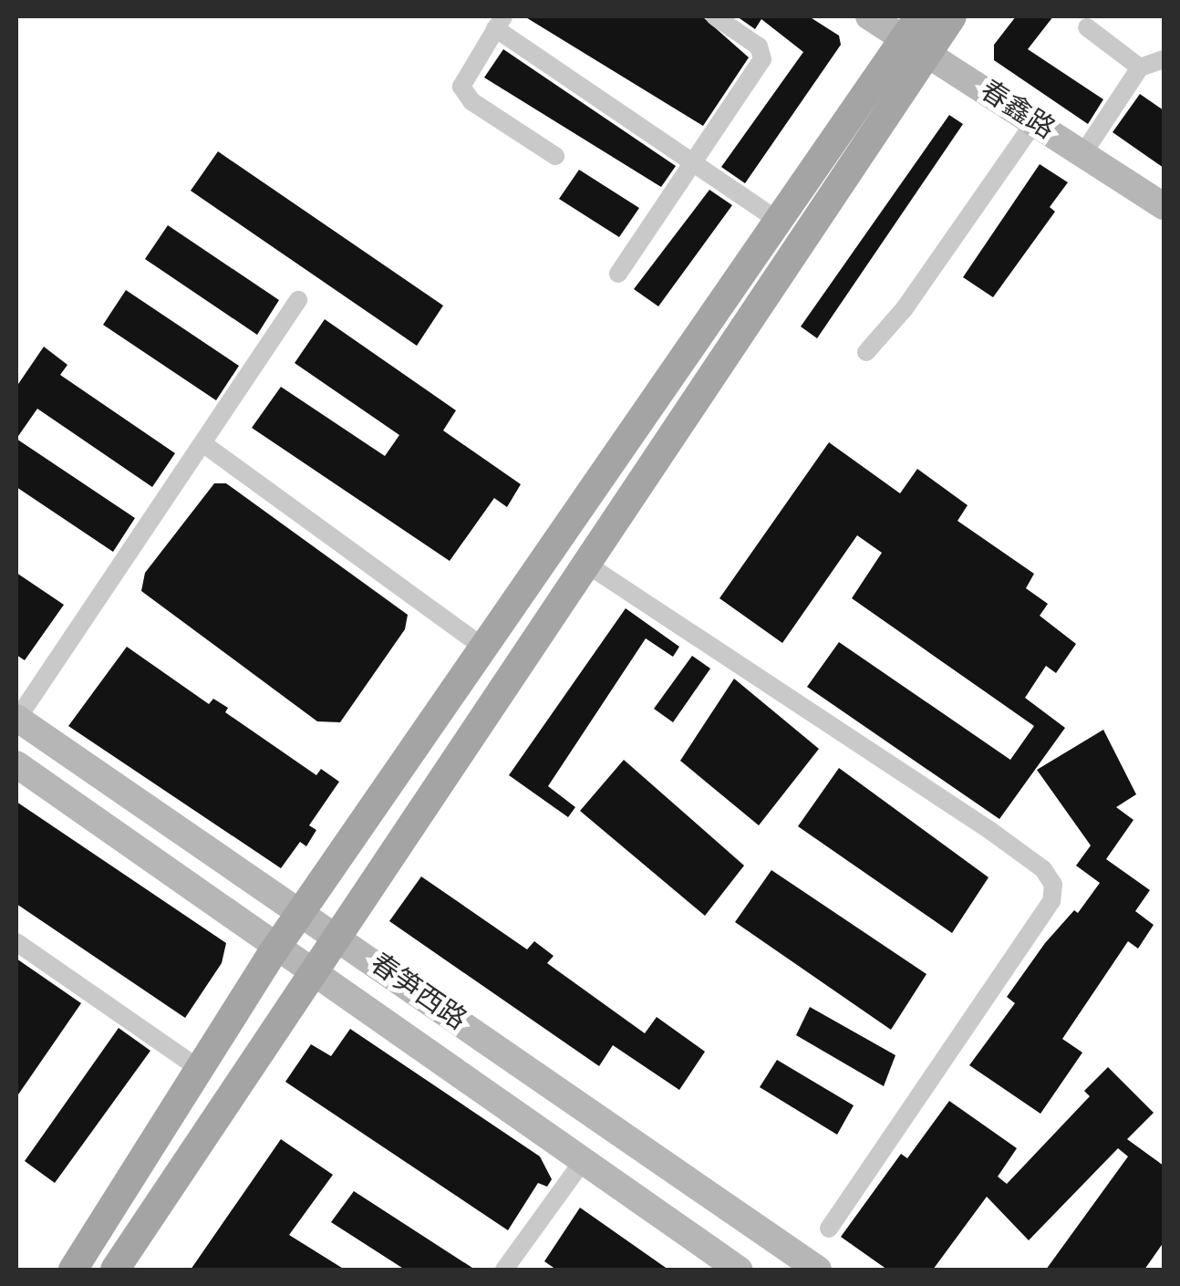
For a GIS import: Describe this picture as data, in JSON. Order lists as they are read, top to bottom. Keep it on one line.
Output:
{"streets":{"main road":["春鑫路","春笋西路"]}}
